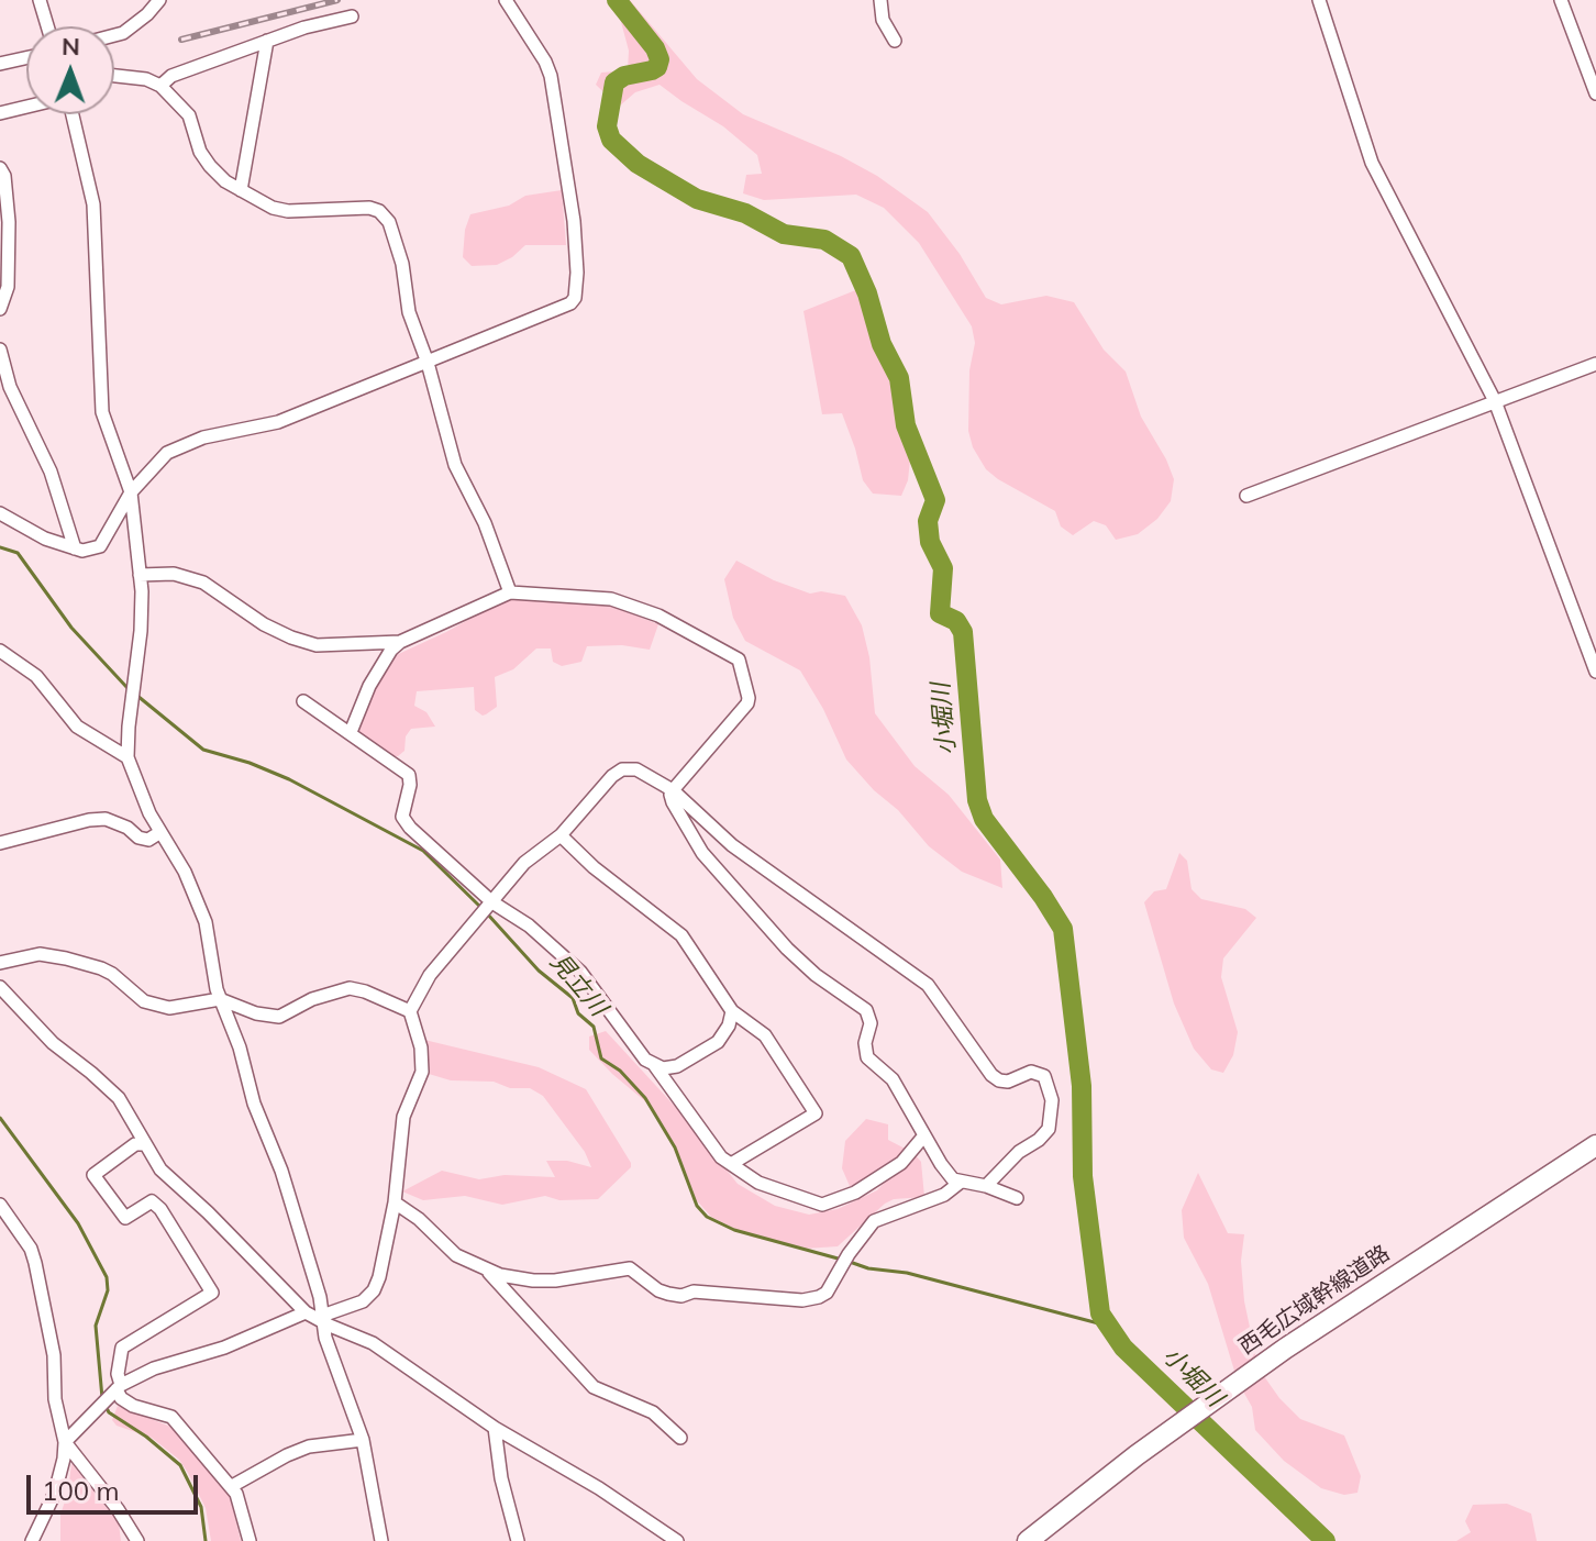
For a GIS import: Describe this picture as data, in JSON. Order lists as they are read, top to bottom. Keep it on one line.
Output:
{"streets":{"main road":["西毛広域幹線道路"]},"water":["小堀川","見立川"],"scale_bar":"100 m","north":"top"}
